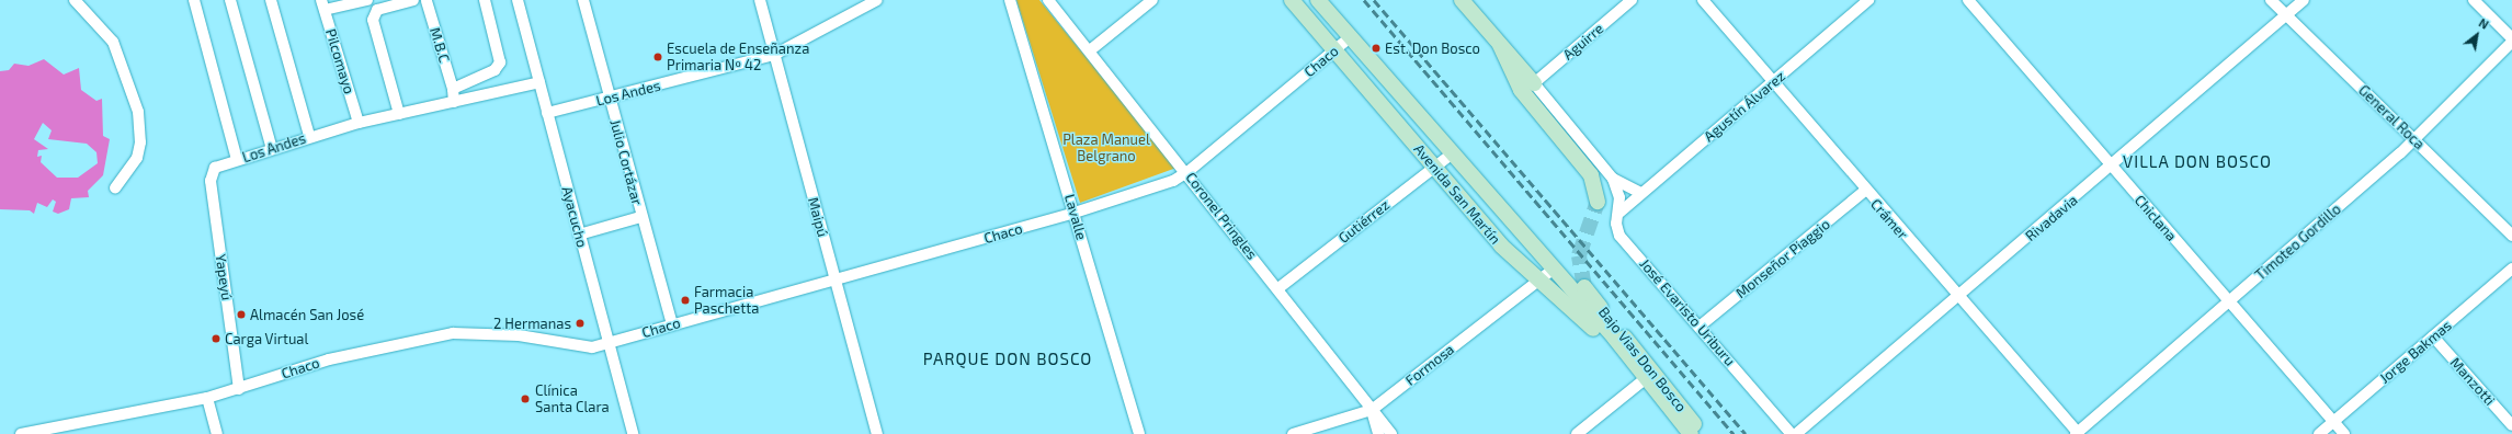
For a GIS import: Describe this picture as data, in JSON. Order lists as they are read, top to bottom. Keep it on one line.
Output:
{"streets":{"main road":["Avenida San Martín","José Evaristo Uriburu","Bajo Vias Don Bosco"],"street":["Aguirre","M.B.C","Pilcomayo","Chaco","Los Andes","Agustín Álvarez","General Roca","Julio Cortázar","Coronel Pringles","Ayacucho","Maipú","Lavalle","Rivadavia","Chiclana","Crámer","Gutiérrez","Timoteo Gordillo","Monseñor Piaggio","Yapeyú","Jorge Bakmas","Formosa","Manzotti"]},"crossings":[["Aguirre","José Evaristo Uriburu"],["Pilcomayo","Los Andes"],["Chaco","Julio Cortázar"],["Chaco","Avenida San Martín"],["Chaco","Coronel Pringles"],["Chaco","Ayacucho"],["Chaco","Maipú"],["Chaco","Lavalle"],["Chaco","Yapeyú"],["Los Andes","Julio Cortázar"],["Los Andes","Ayacucho"],["Los Andes","Maipú"],["Los Andes","Yapeyú"],["Agustín Álvarez","Crámer"],["Agustín Álvarez","José Evaristo Uriburu"],["General Roca","Rivadavia"],["General Roca","Timoteo Gordillo"],["Avenida San Martín","Gutiérrez"],["Avenida San Martín","Formosa"],["Coronel Pringles","Gutiérrez"],["Coronel Pringles","Formosa"],["Rivadavia","Chiclana"],["Rivadavia","Crámer"],["Chiclana","Timoteo Gordillo"],["Chiclana","Jorge Bakmas"],["Crámer","Timoteo Gordillo"],["Crámer","Monseñor Piaggio"],["Monseñor Piaggio","José Evaristo Uriburu"],["Jorge Bakmas","Manzotti"]],"districts":["VILLA DON BOSCO","PARQUE DON BOSCO"],"parks":["Plaza Manuel Belgrano"],"places":["Est. Don Bosco","Escuela de Enseñanza Primaria Nº 42","Farmacia Paschetta","Almacén San José","2 Hermanas","Carga Virtual","Clínica Santa Clara"],"north":"top right"}
